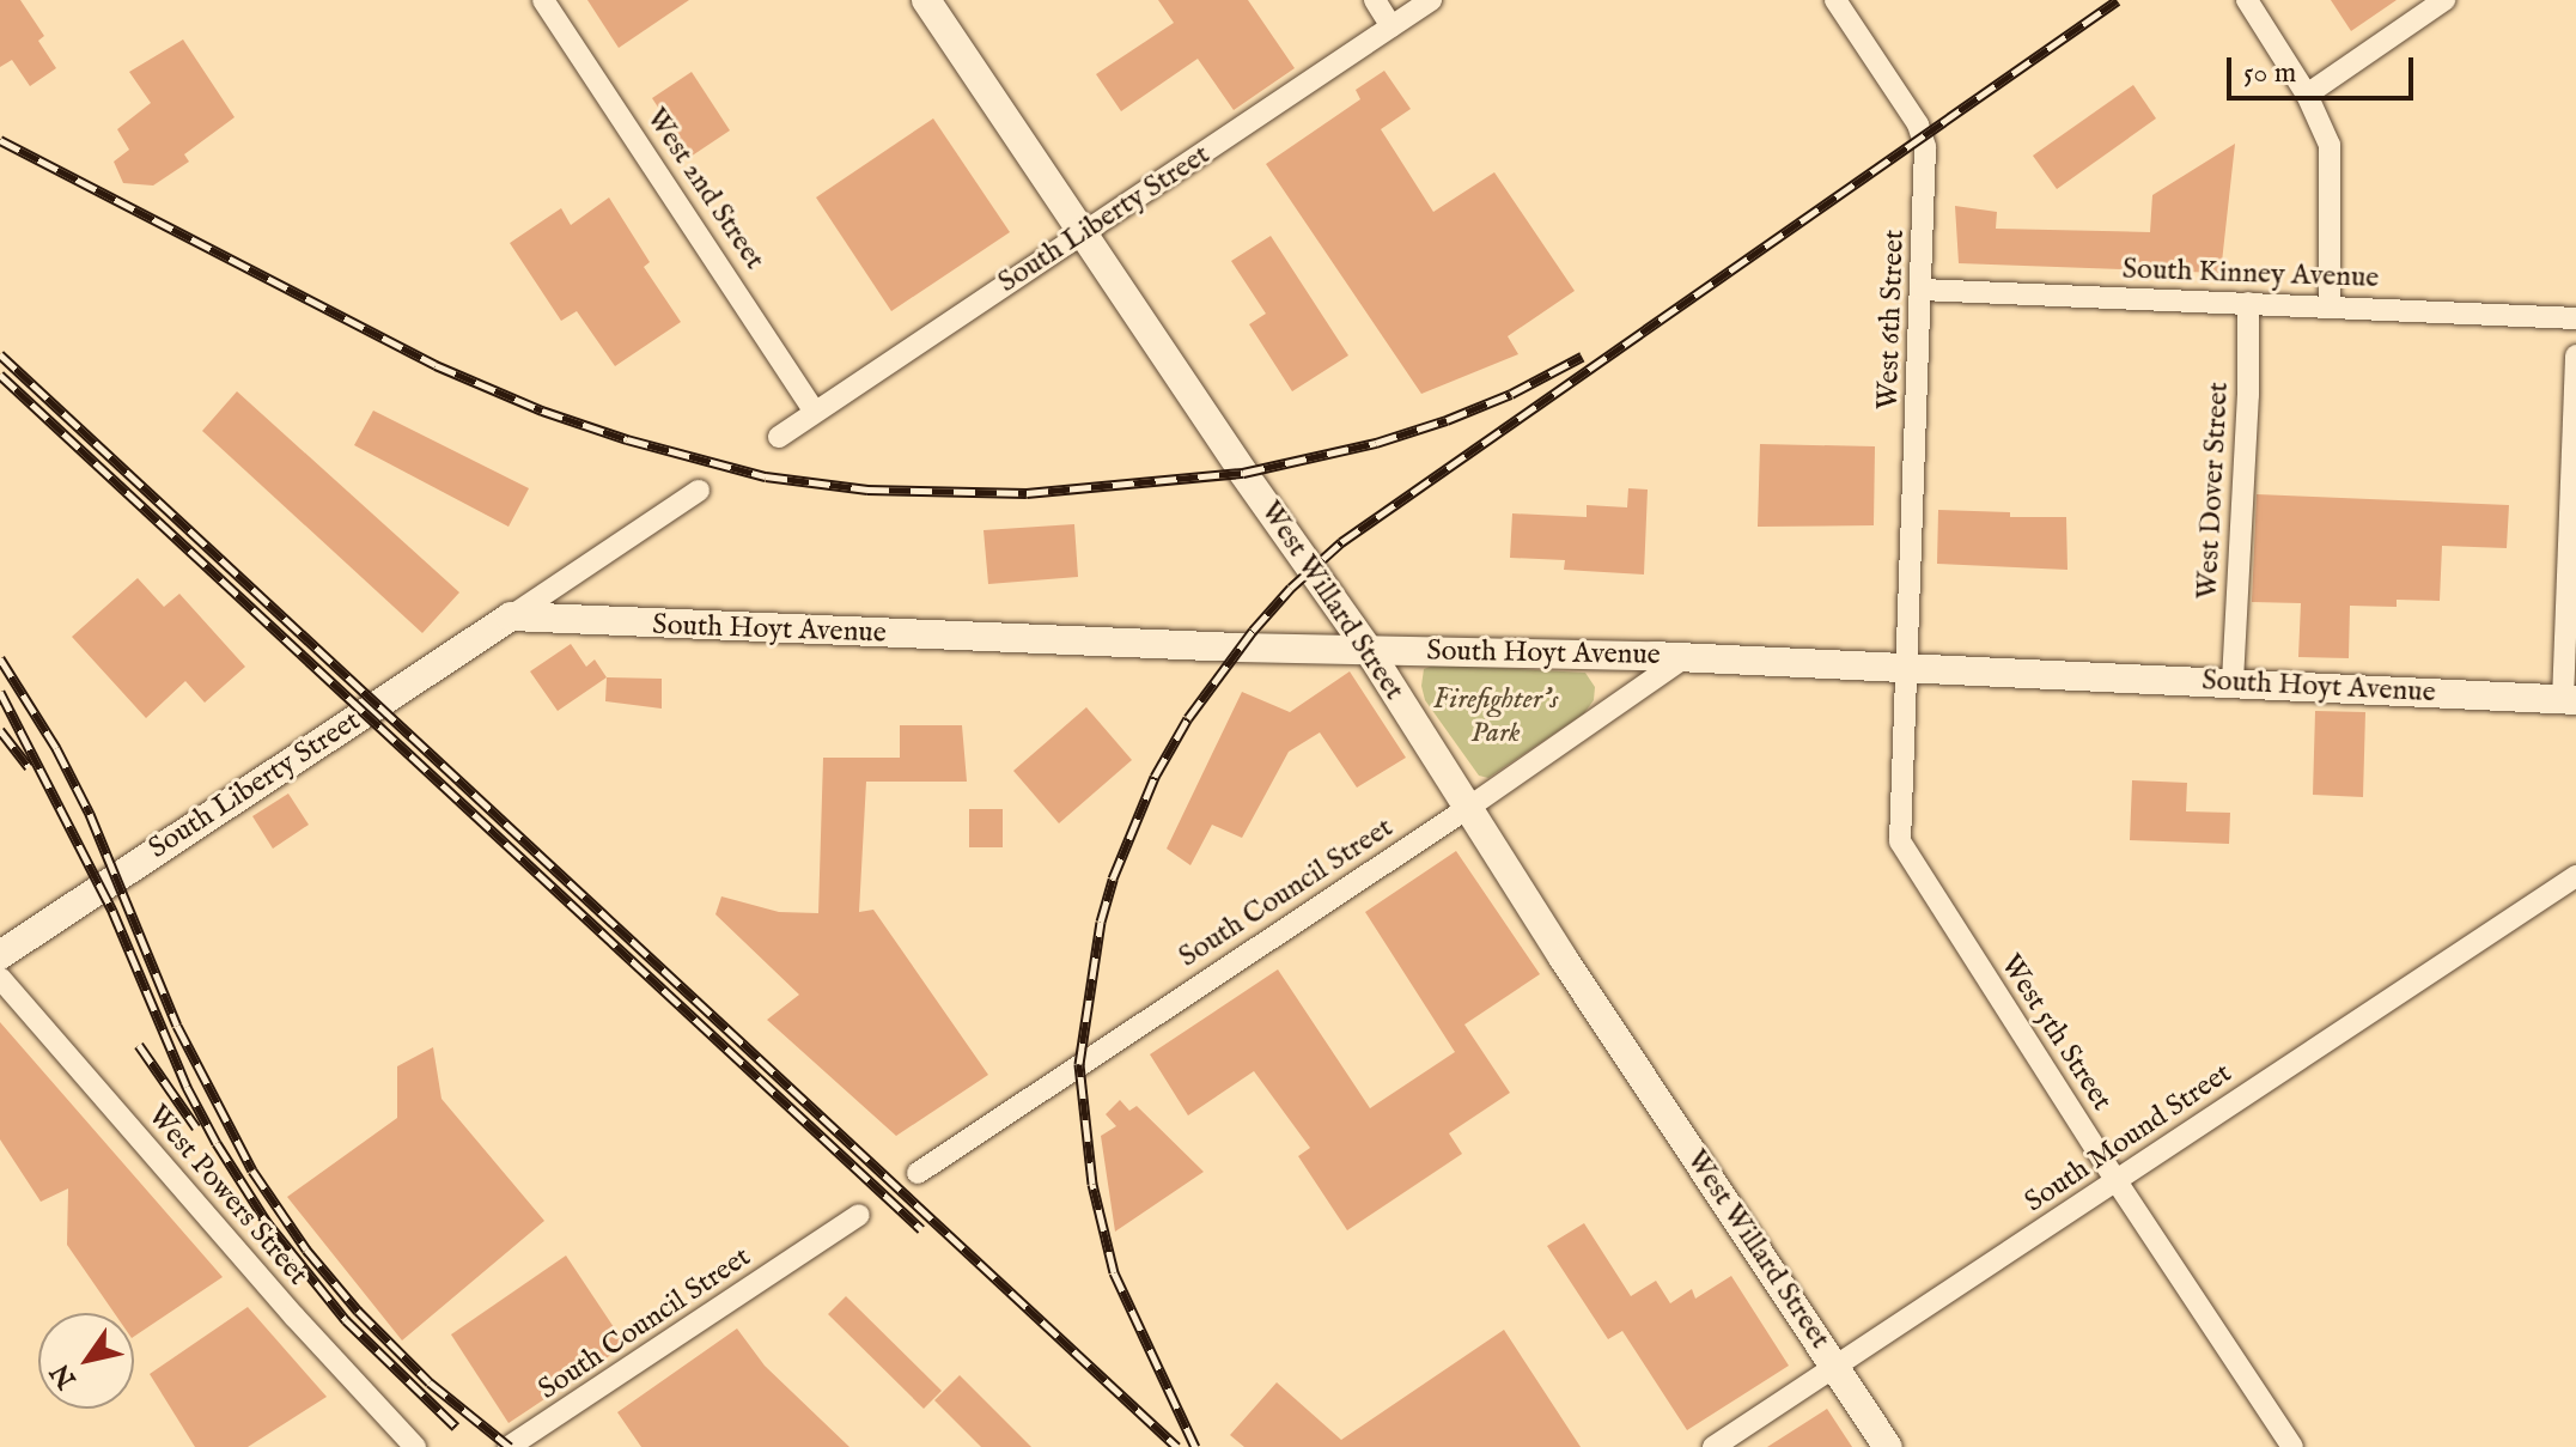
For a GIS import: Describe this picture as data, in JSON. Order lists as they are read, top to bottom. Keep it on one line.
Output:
{"streets":{"main road":["South Liberty Street","West Willard Street","South Hoyt Avenue"],"street":["West 2nd Street","South Kinney Avenue","West 6th Street","West Dover Street","South Council Street","West 5th Street","South Mound Street","West Powers Street"]},"crossings":[["West 2nd Street","South Liberty Street"],["South Liberty Street","West Willard Street"],["South Liberty Street","South Hoyt Avenue"],["South Kinney Avenue","West 6th Street"],["South Kinney Avenue","West Dover Street"],["West 6th Street","South Hoyt Avenue"],["West 6th Street","West 5th Street"],["West Dover Street","South Hoyt Avenue"],["West Willard Street","South Hoyt Avenue"],["West Willard Street","South Council Street"],["West Willard Street","South Mound Street"],["South Hoyt Avenue","South Council Street"],["South Hoyt Avenue","West 5th Street"],["West 5th Street","South Mound Street"]],"parks":["Firefighter's Park"],"scale_bar":"50 m","north":"bottom left"}
